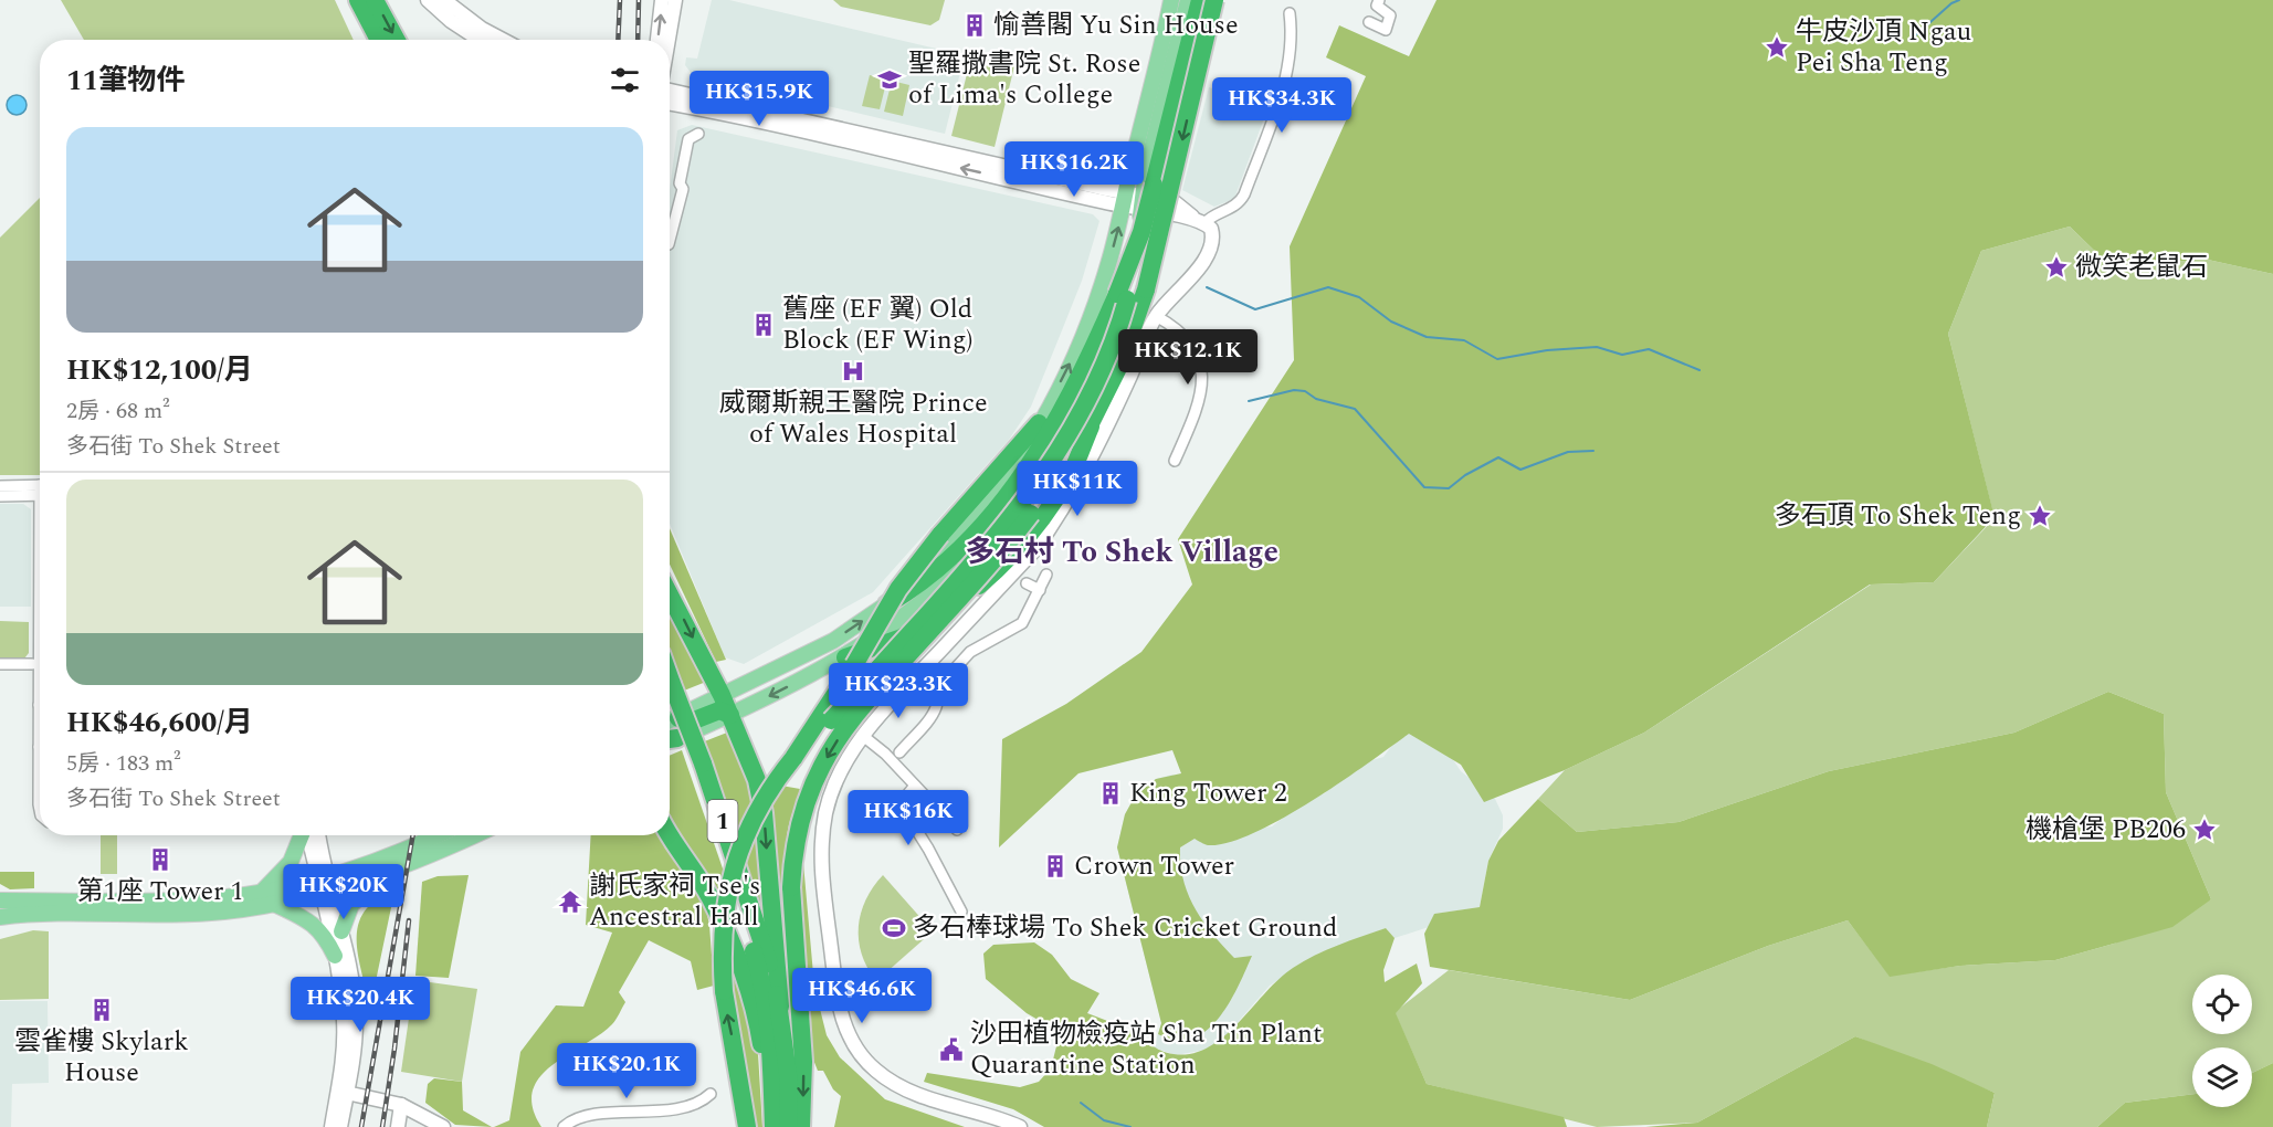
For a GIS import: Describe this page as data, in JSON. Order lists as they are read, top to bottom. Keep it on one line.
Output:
{"streets":{"highway":["1"]},"districts":["多石村 To Shek Village"],"places":{"building":["愉善閣 Yu Sin House","舊座 (EF 翼) Old Block (EF Wing)","King Tower 2","第1座 Tower 1","Crown Tower","雲雀樓 Skylark House"],"place":["牛皮沙頂 Ngau Pei Sha Teng","微笑老鼠石","多石頂 To Shek Teng","機槍堡 PB206"],"school or university":["聖羅撒書院 St. Rose of Lima's College"],"hospital":["威爾斯親王醫院 Prince of Wales Hospital"],"temple":["謝氏家祠 Tse's Ancestral Hall"],"sports":["多石棒球場 To Shek Cricket Ground"],"public building":["沙田植物檢疫站 Sha Tin Plant Quarantine Station"]},"page":{"heading":"11筆物件","price":["HK$15.9K","HK$34.3K","HK$16.2K","HK$12.1K","HK$11K","HK$23.3K","HK$16K","HK$20K","HK$46.6K","HK$20.4K","HK$20.1K"],"list":[{"name":"HK$12,100/月","note":"2房 · 68 m² · 多石街 To Shek Street"},{"name":"HK$46,600/月","note":"5房 · 183 m² · 多石街 To Shek Street"}]}}
